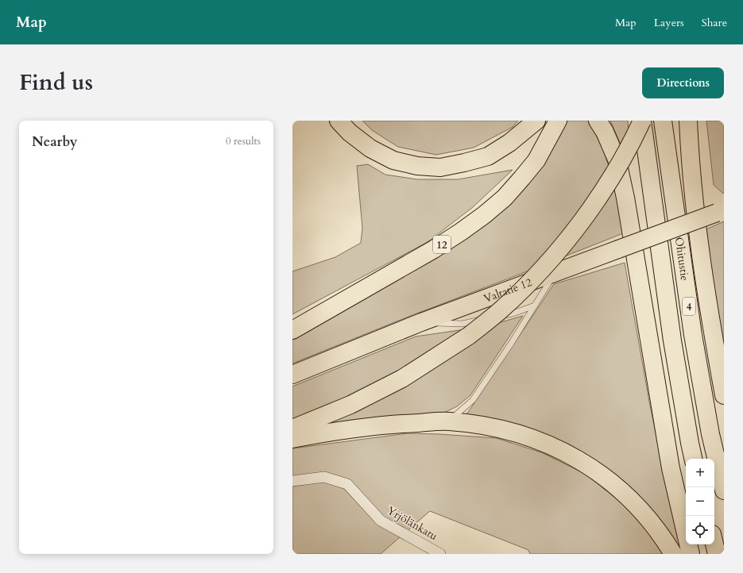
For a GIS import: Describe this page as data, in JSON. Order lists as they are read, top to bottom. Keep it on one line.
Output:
{"streets":{"highway":["12","Ohitustie","Valtatie 12","4"],"street":["Yrjölänkatu"]},"page":{"header":"Map","nav":["Map","Layers","Share"],"title":"Find us","buttons":"Directions","heading":["Nearby","0 results"],"map_buttons":["+","−"]}}
